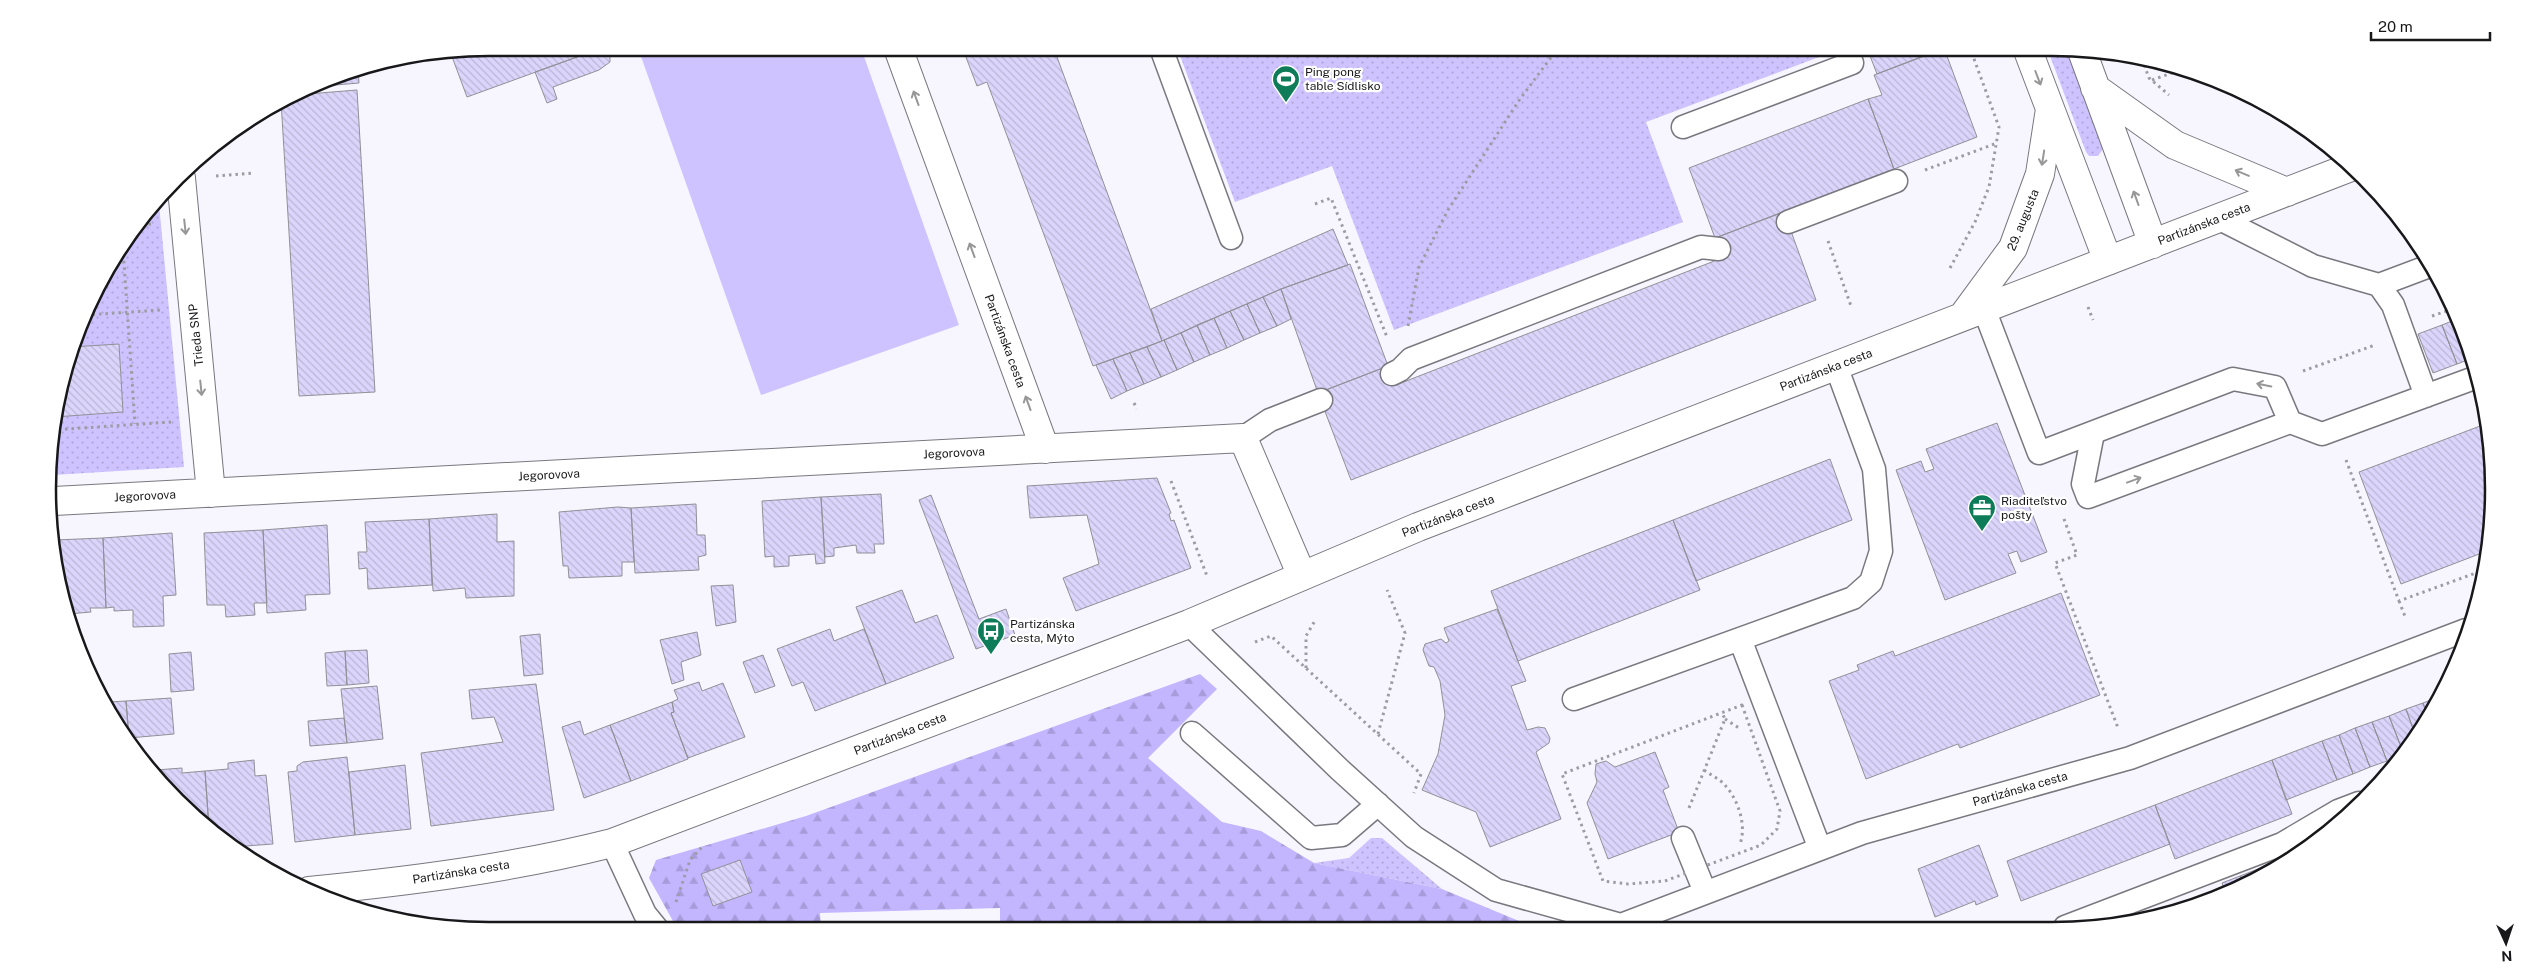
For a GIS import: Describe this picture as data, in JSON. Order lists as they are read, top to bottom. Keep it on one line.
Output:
{"streets":{"street":["29. augusta","Partizánska cesta","Trieda SNP","Jegorovova"]},"crossings":[["29. augusta","Partizánska cesta"],["Partizánska cesta","Jegorovova"],["Trieda SNP","Jegorovova"]],"one_way":["29. augusta","Trieda SNP"],"places":{"sports":["Ping pong table Sídlisko"],"office":["Riaditeľstvo pošty"],"bus stop":["Partizánska cesta, Mýto"]},"scale_bar":"20 m","north":"bottom"}
